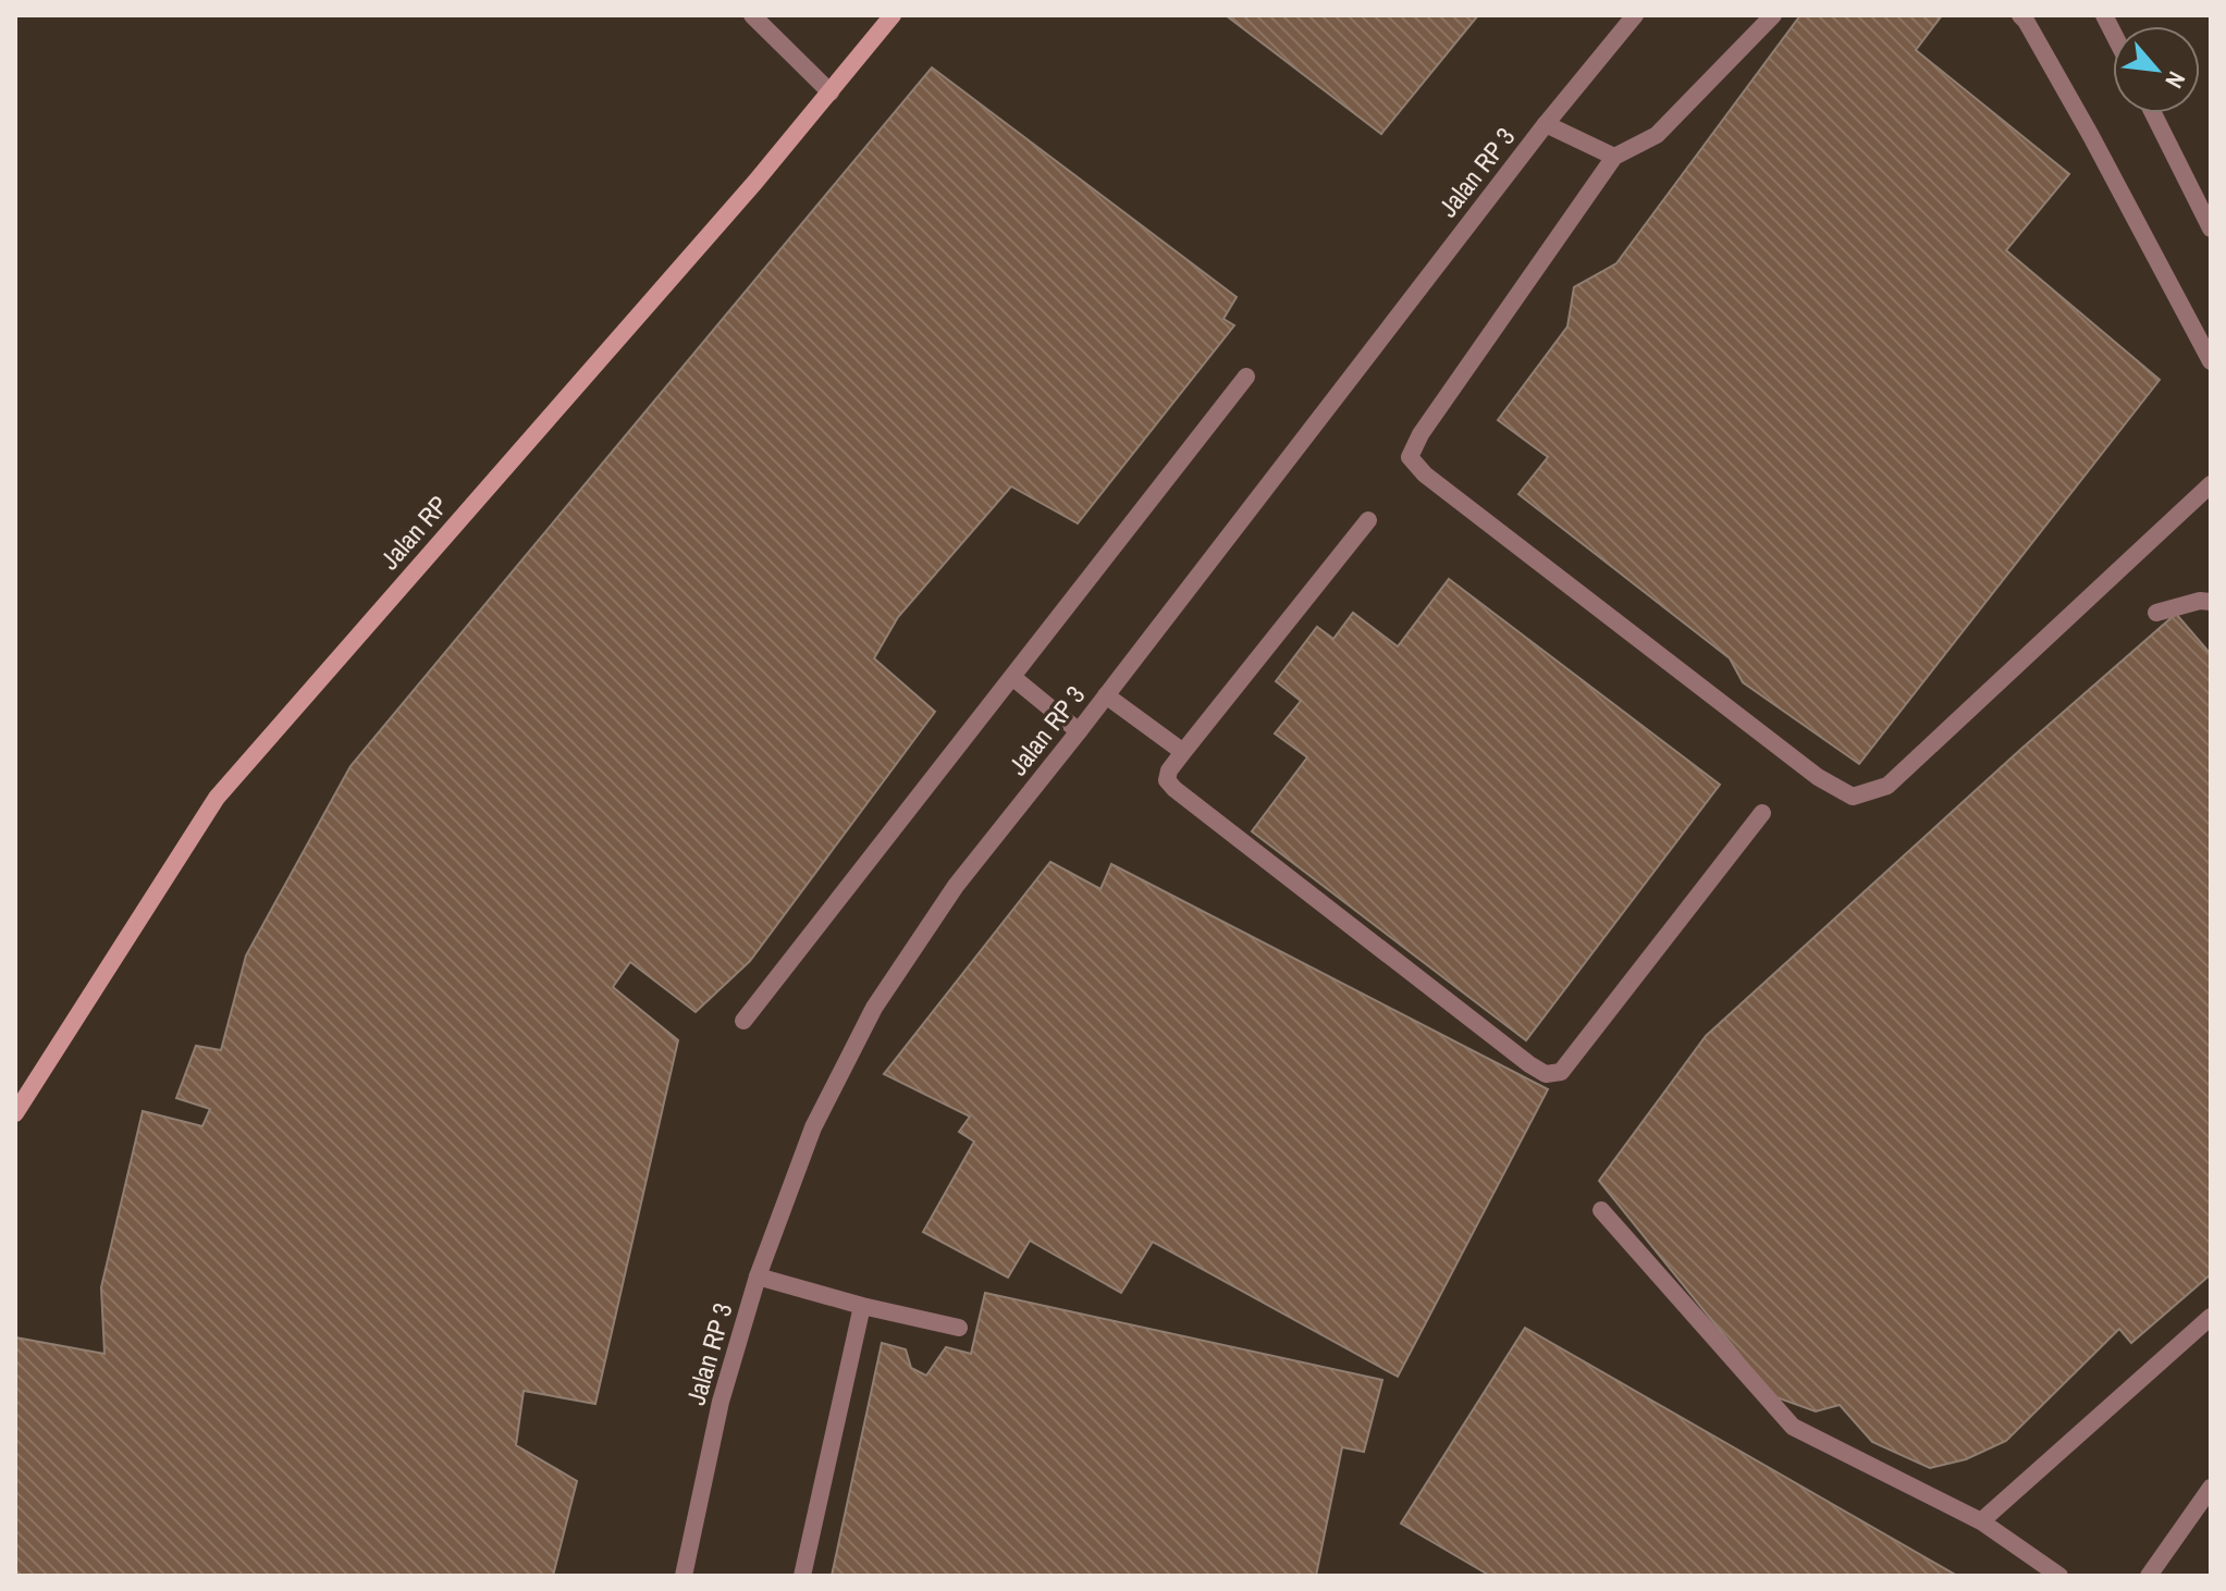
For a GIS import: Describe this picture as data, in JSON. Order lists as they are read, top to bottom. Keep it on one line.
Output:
{"streets":{"street":["Jalan RP 3","Jalan RP"]},"north":"bottom right"}
